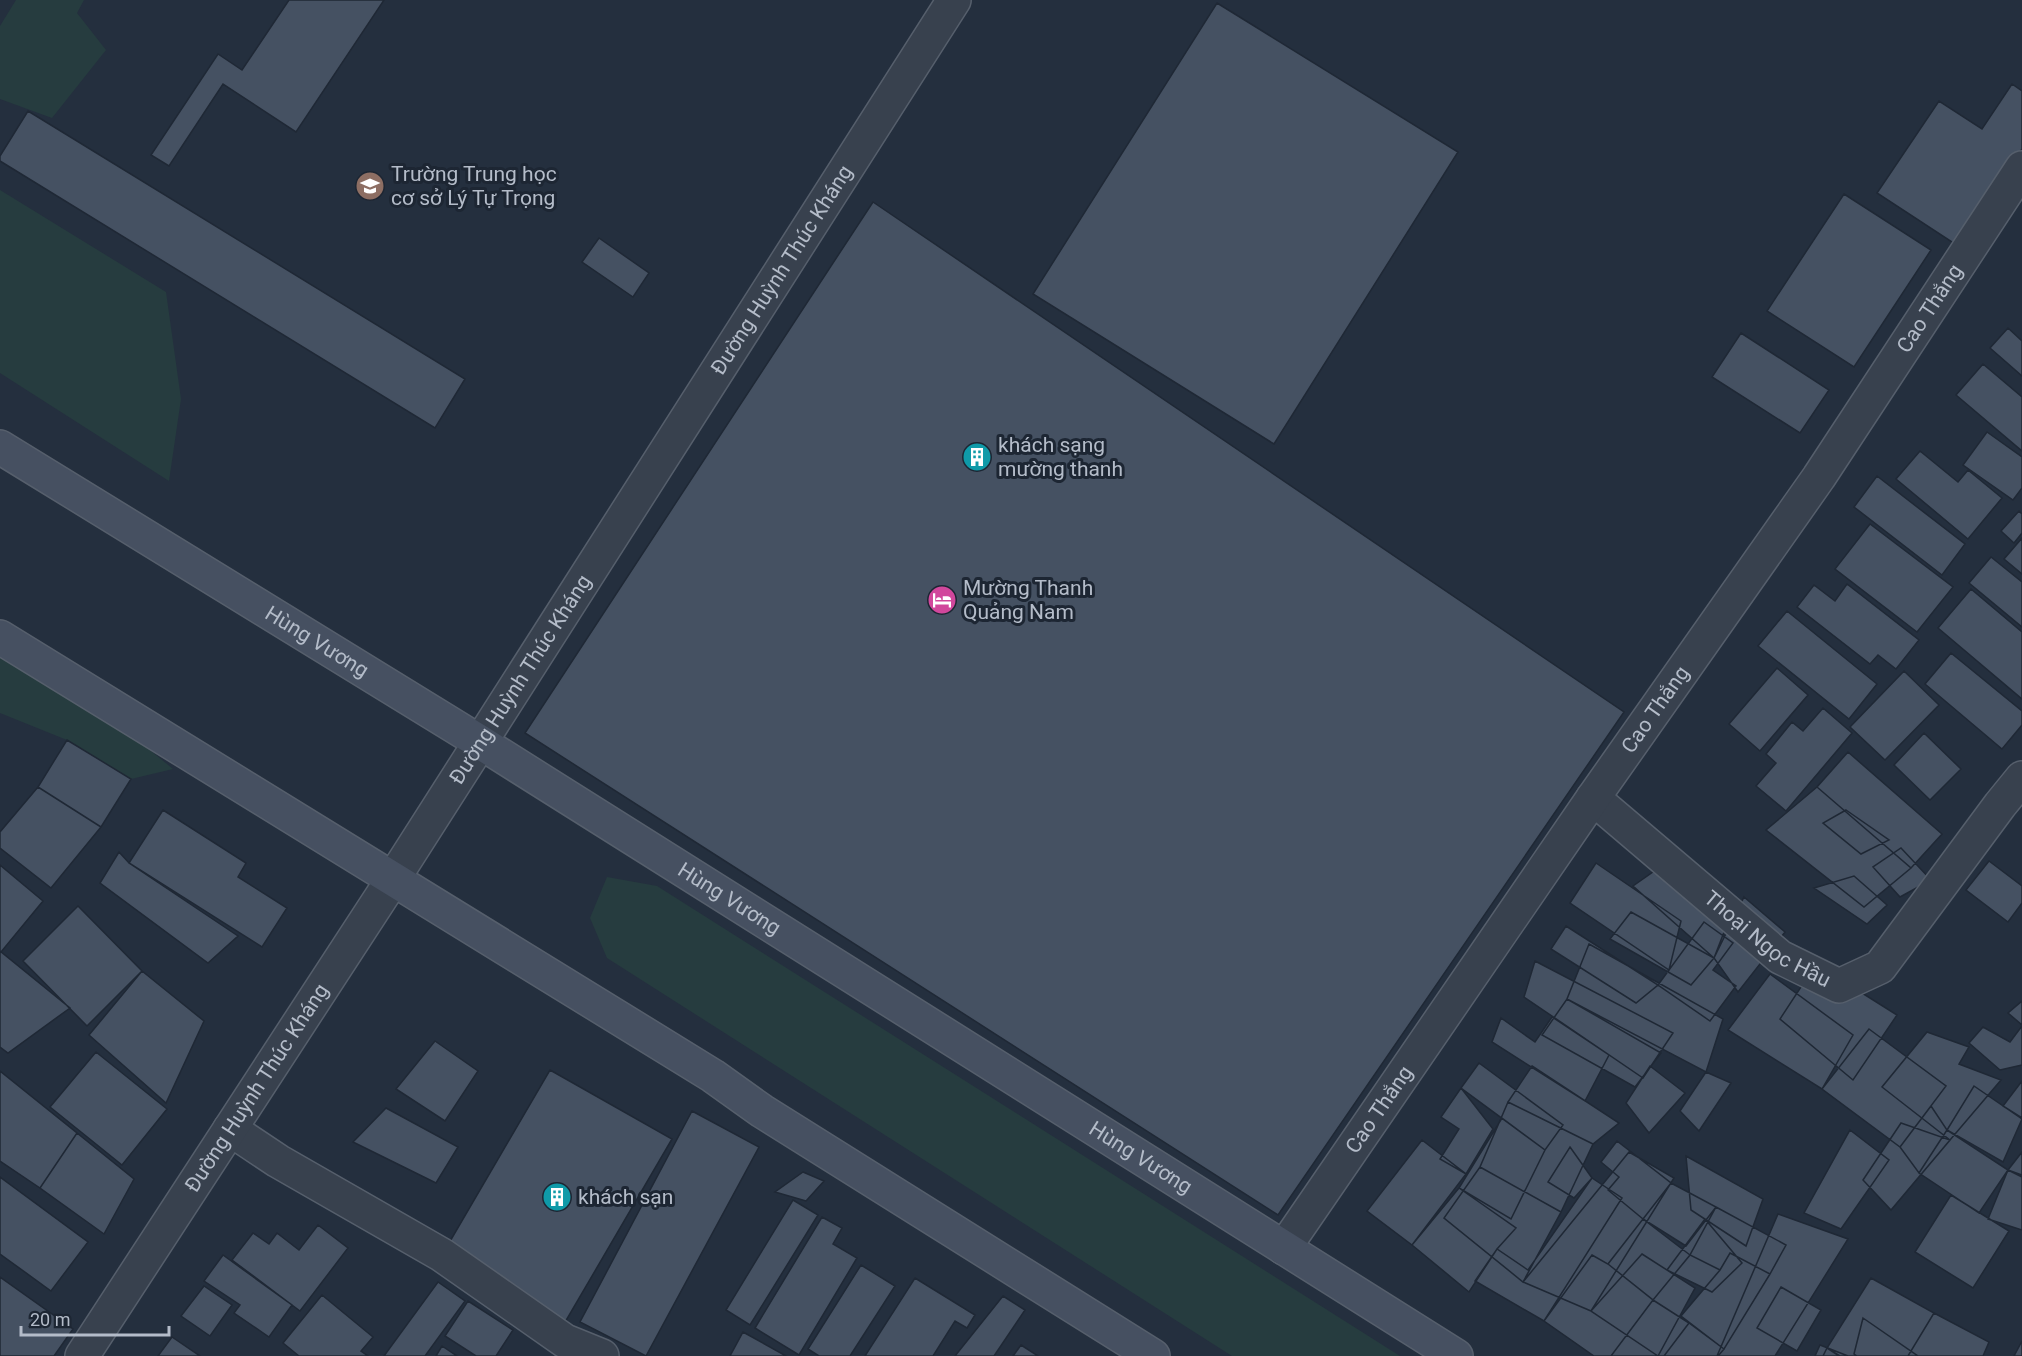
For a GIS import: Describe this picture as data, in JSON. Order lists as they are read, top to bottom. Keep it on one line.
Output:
{"streets":{"main road":["Hùng Vương"],"street":["Đường Huỳnh Thúc Kháng","Cao Thắng","Thoại Ngọc Hầu"]},"crossings":[["Đường Huỳnh Thúc Kháng","Hùng Vương"],["Cao Thắng","Hùng Vương"],["Cao Thắng","Thoại Ngọc Hầu"]],"places":{"school or university":["Trường Trung học cơ sở Lý Tự Trọng"],"building":["khách sạng mường thanh","khách sạn"],"hotel":["Mường Thanh Quảng Nam"]},"scale_bar":"20 m"}
